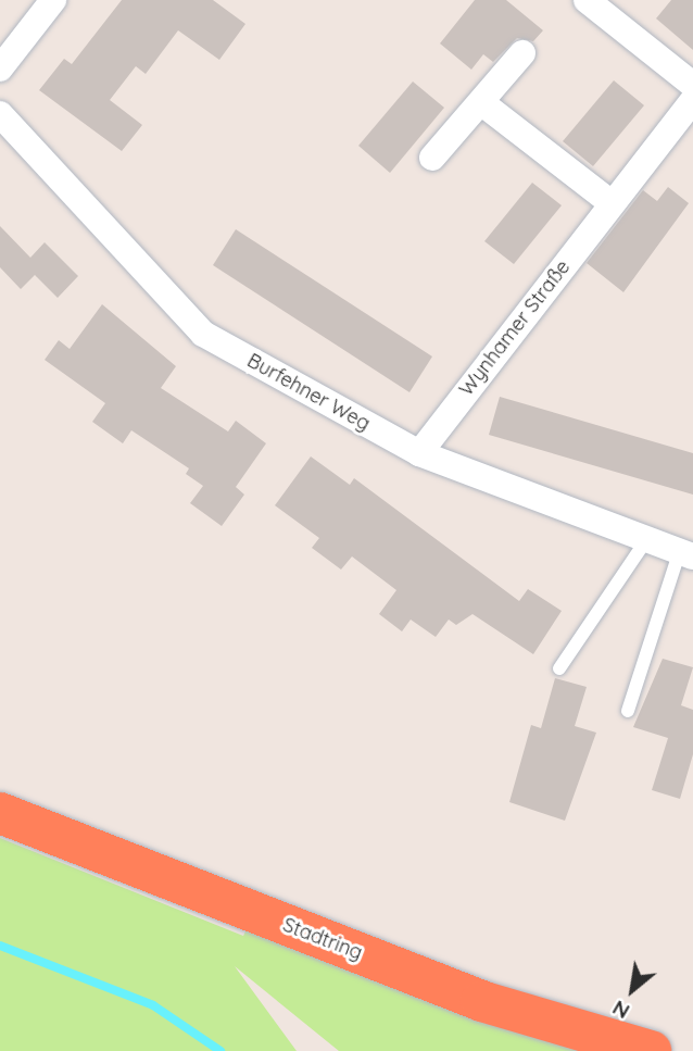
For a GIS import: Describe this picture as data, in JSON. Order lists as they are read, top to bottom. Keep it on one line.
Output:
{"streets":{"highway":["Stadtring"],"street":["Wynhamer Straße","Burfehner Weg"]},"crossings":[["Wynhamer Straße","Burfehner Weg"]],"north":"bottom left"}
